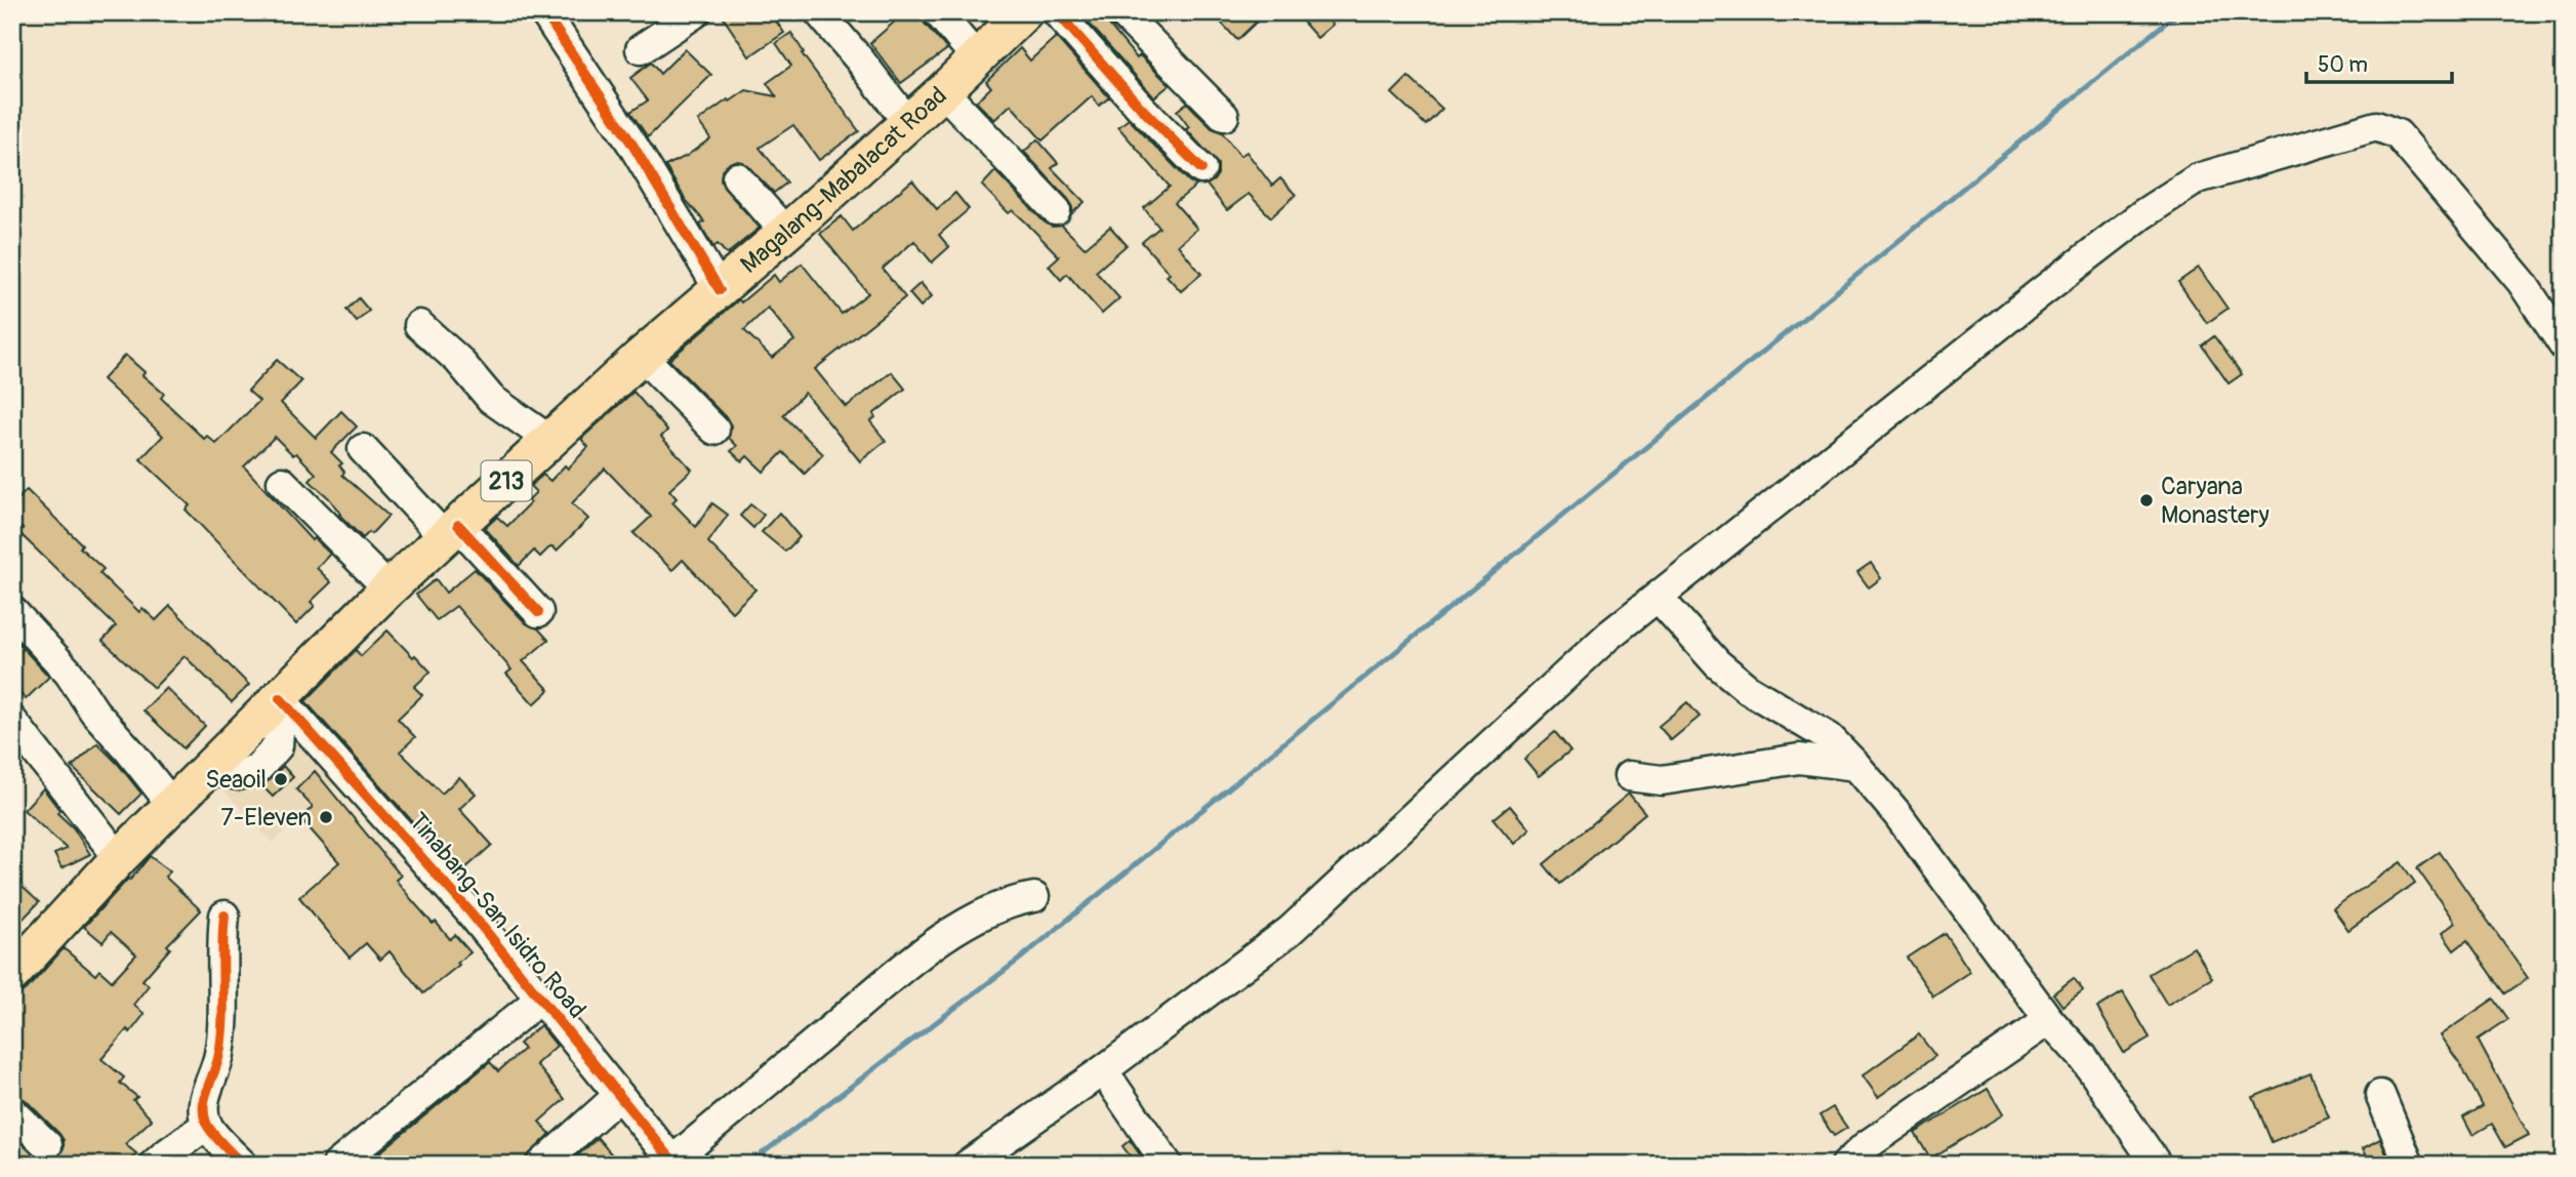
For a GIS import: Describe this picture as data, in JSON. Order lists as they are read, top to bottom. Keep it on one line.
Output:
{"streets":{"main road":["Magalang-Mabalacat Road","213"],"street":["Tinabang-San Isidro Road"]},"crossings":[["Magalang-Mabalacat Road","Tinabang-San Isidro Road"]],"places":["Caryana Monastery","Seaoil","7-Eleven"],"scale_bar":"50 m"}
